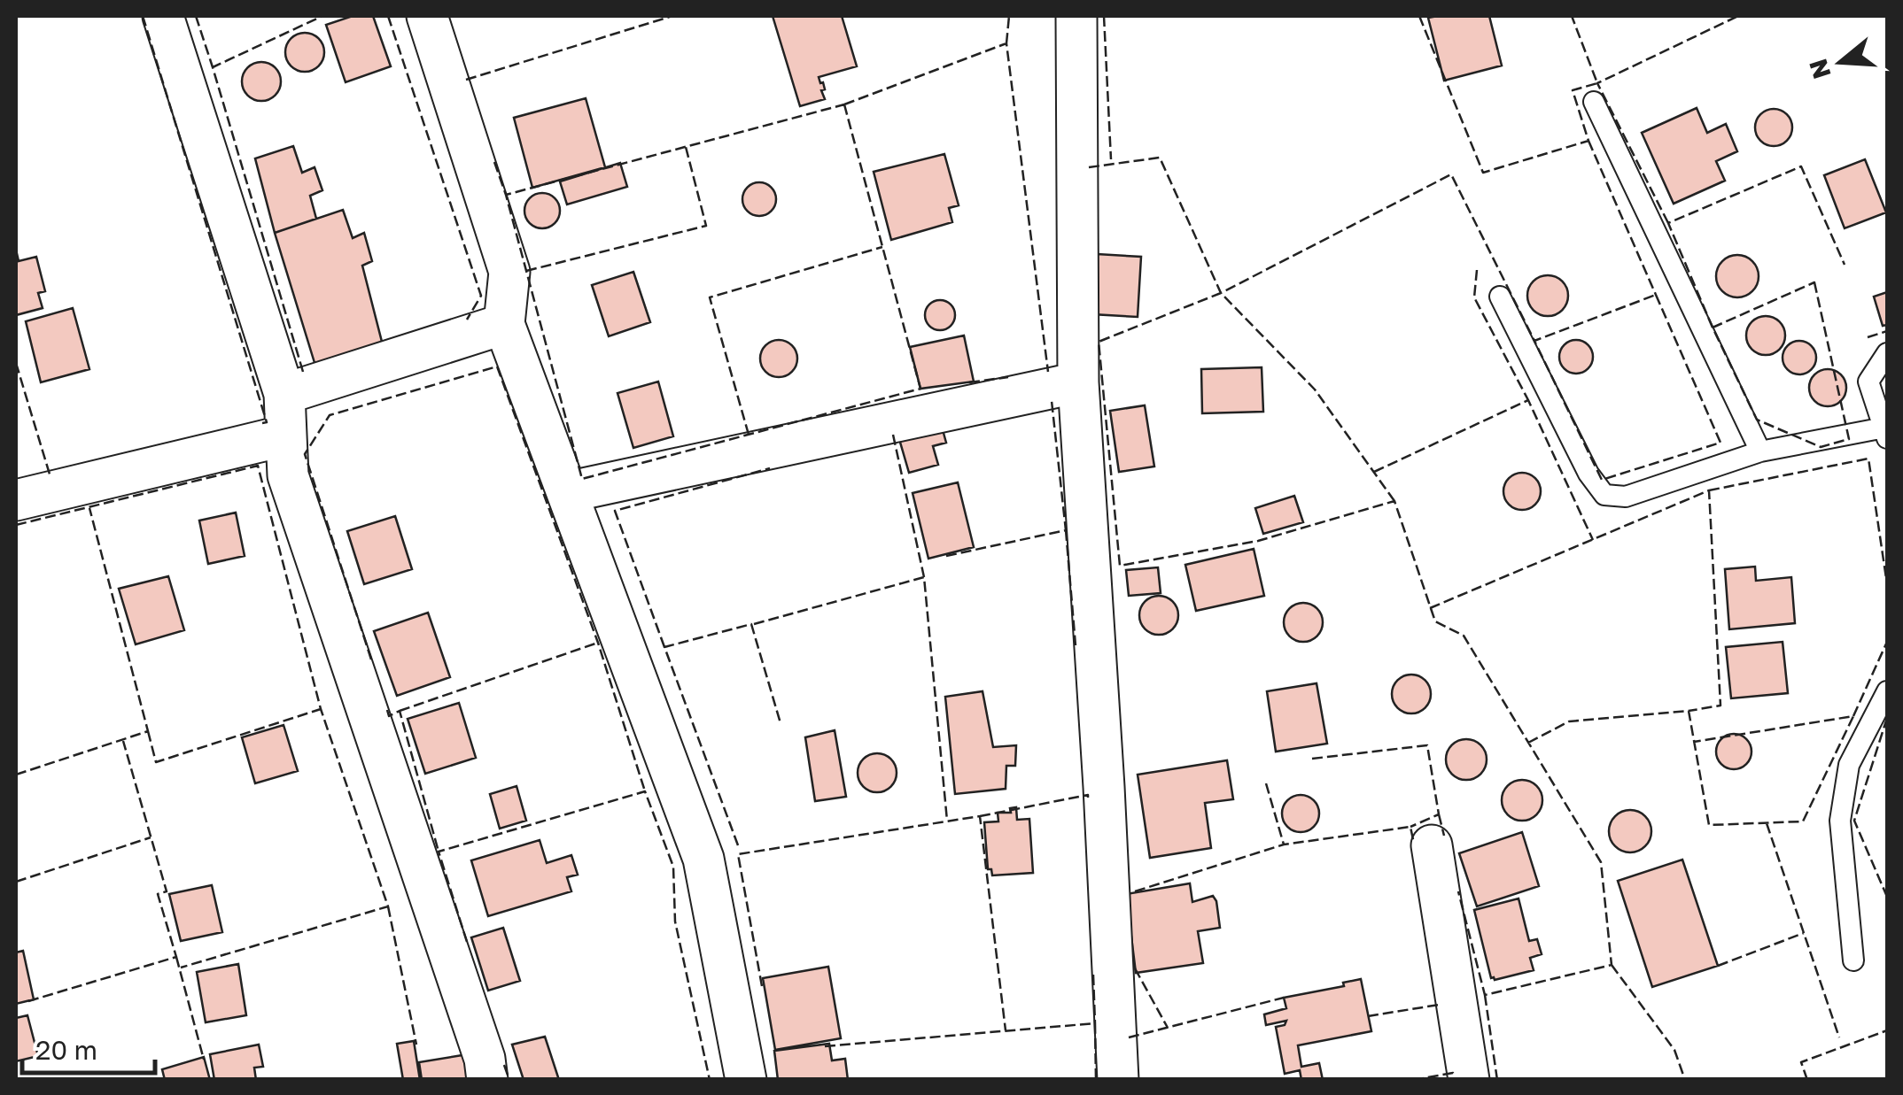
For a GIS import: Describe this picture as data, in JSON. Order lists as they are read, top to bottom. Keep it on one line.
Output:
{"scale_bar":"20 m","north":"left"}
